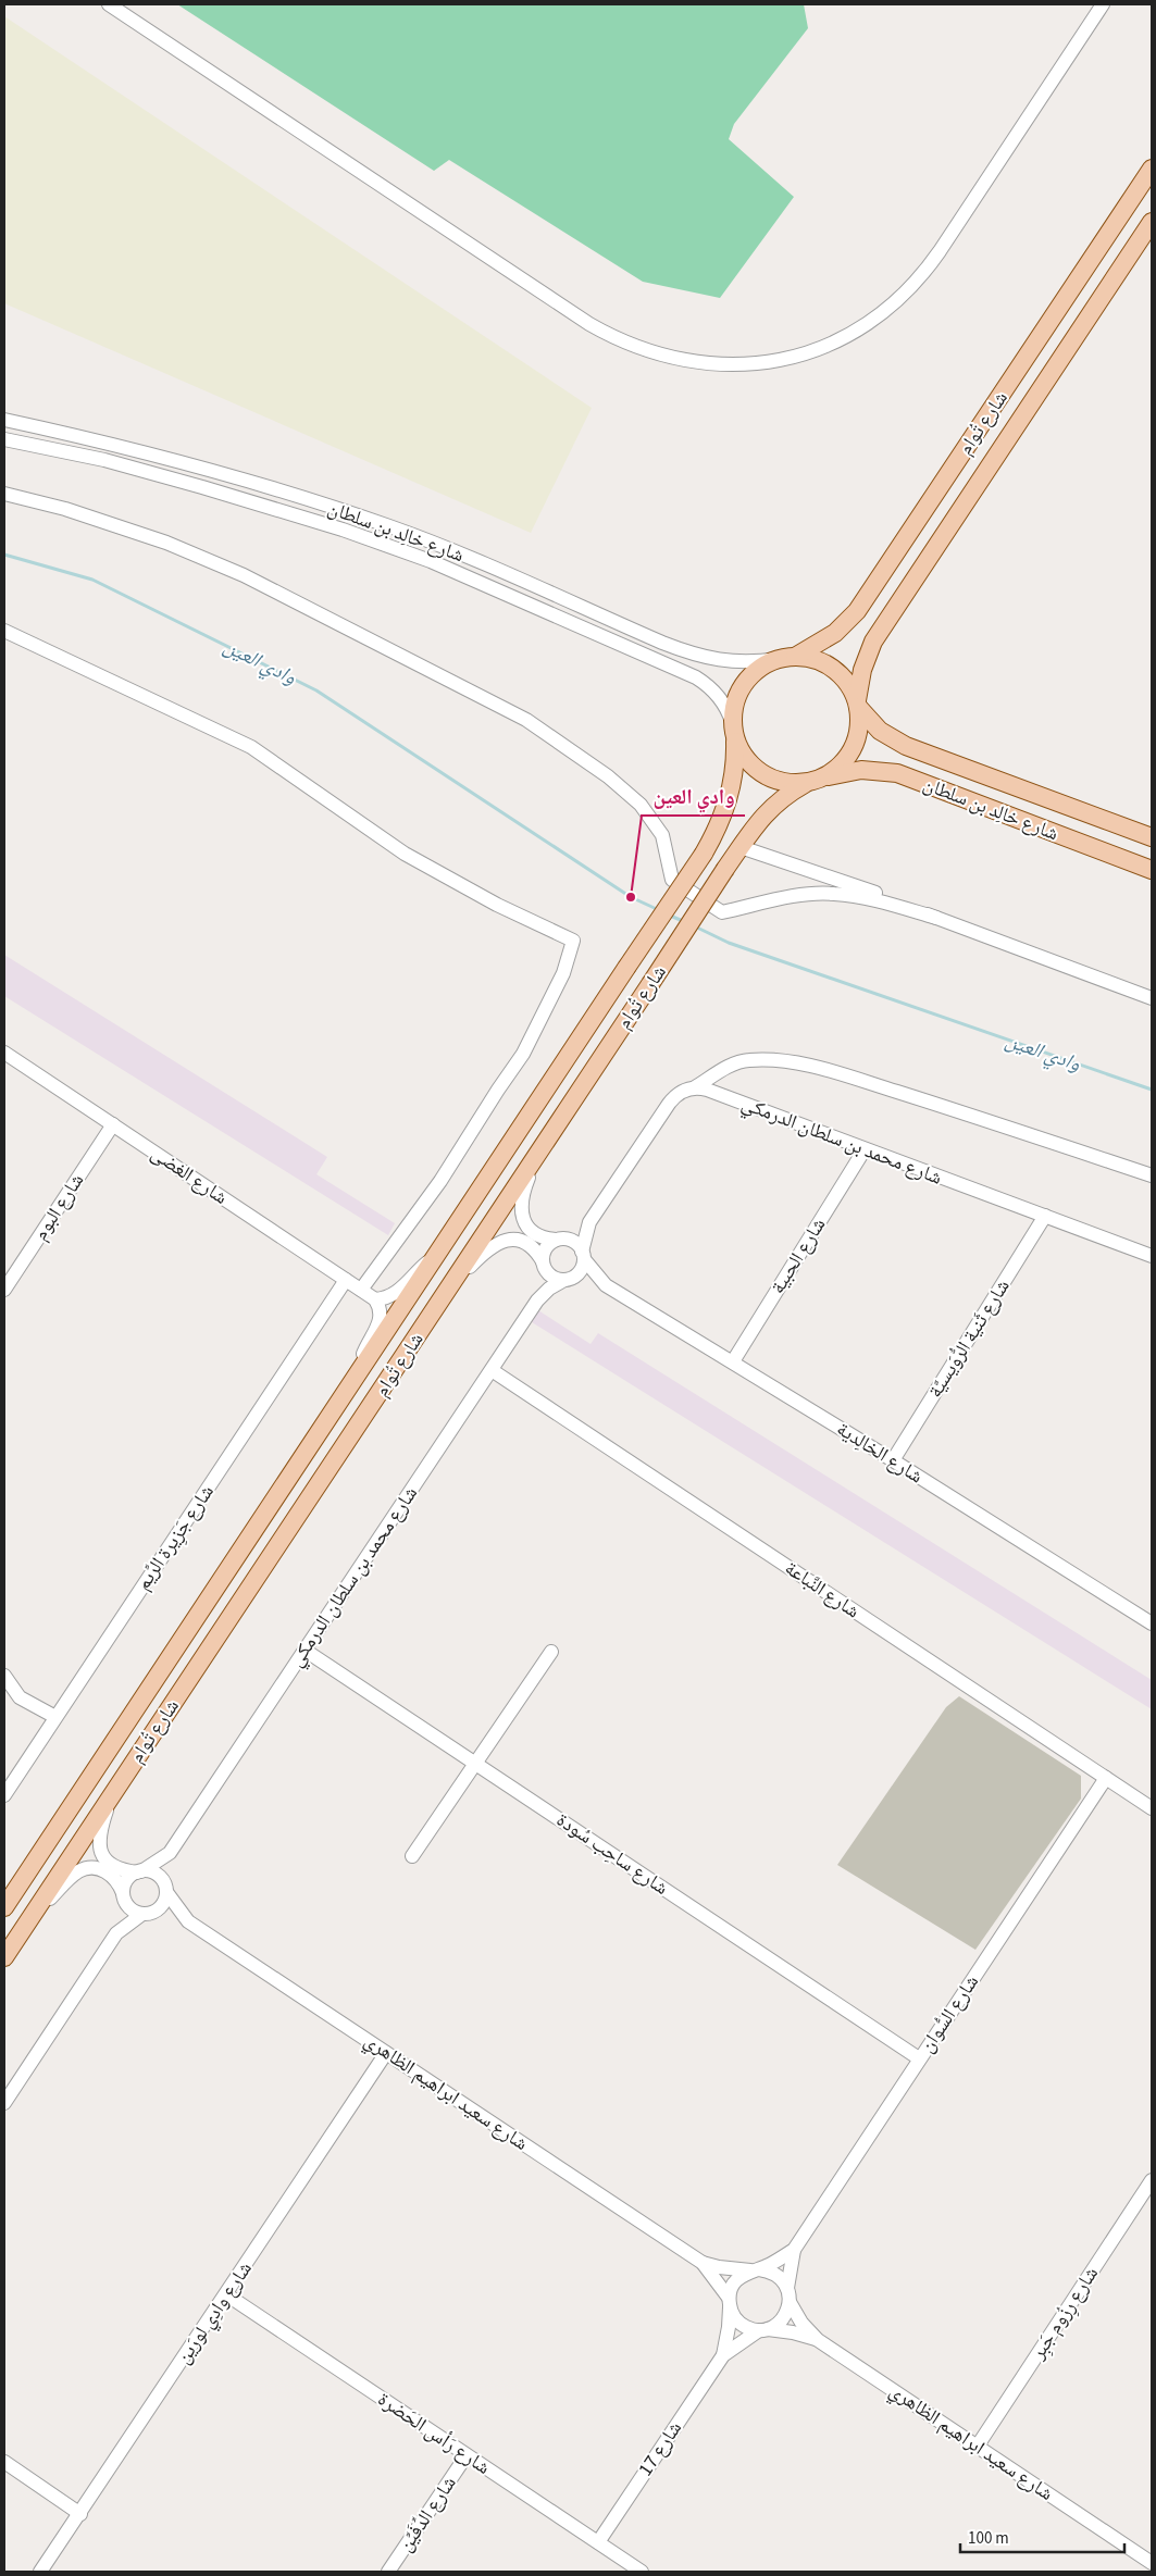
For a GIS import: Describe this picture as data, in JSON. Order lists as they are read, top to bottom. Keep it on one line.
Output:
{"streets":{"main road":["شارع تُوام","شارع خالِد بن سلطان"],"street":["شارع محمد بن سلطان الدرمكي","شارع الغضى","شارع البوم","شارع الحبية","شارع ثَنية الرُّوَيسيَّة","شارع الخالِدية","شارع جَزِيرة الرِّيم","شارع النَّباعة","شارع ساحِب سُودة","شارع السُّوان","شارع سعيد ابراهيم الظاهري","شارع وادِي لورَين","شارع رِزُوم جَبِر","شارع رَأس الحَضرة","شارع 17","شارع الدِّفَيِّن"]},"crossings":[["شارع تُوام","شارع خالِد بن سلطان"],["شارع محمد بن سلطان الدرمكي","شارع الحبية"],["شارع محمد بن سلطان الدرمكي","شارع ثَنية الرُّوَيسيَّة"],["شارع محمد بن سلطان الدرمكي","شارع الخالِدية"],["شارع محمد بن سلطان الدرمكي","شارع النَّباعة"],["شارع محمد بن سلطان الدرمكي","شارع ساحِب سُودة"],["شارع محمد بن سلطان الدرمكي","شارع سعيد ابراهيم الظاهري"],["شارع الغضى","شارع البوم"],["شارع الغضى","شارع جَزِيرة الرِّيم"],["شارع الحبية","شارع الخالِدية"],["شارع ثَنية الرُّوَيسيَّة","شارع الخالِدية"],["شارع النَّباعة","شارع السُّوان"],["شارع ساحِب سُودة","شارع السُّوان"],["شارع السُّوان","شارع سعيد ابراهيم الظاهري"],["شارع السُّوان","شارع 17"],["شارع سعيد ابراهيم الظاهري","شارع وادِي لورَين"],["شارع سعيد ابراهيم الظاهري","شارع رِزُوم جَبِر"],["شارع سعيد ابراهيم الظاهري","شارع 17"],["شارع وادِي لورَين","شارع رَأس الحَضرة"],["شارع رَأس الحَضرة","شارع 17"],["شارع رَأس الحَضرة","شارع الدِّفَيِّن"]],"water":["وادي العين"],"places":["وادي العين"],"scale_bar":"100 m"}
